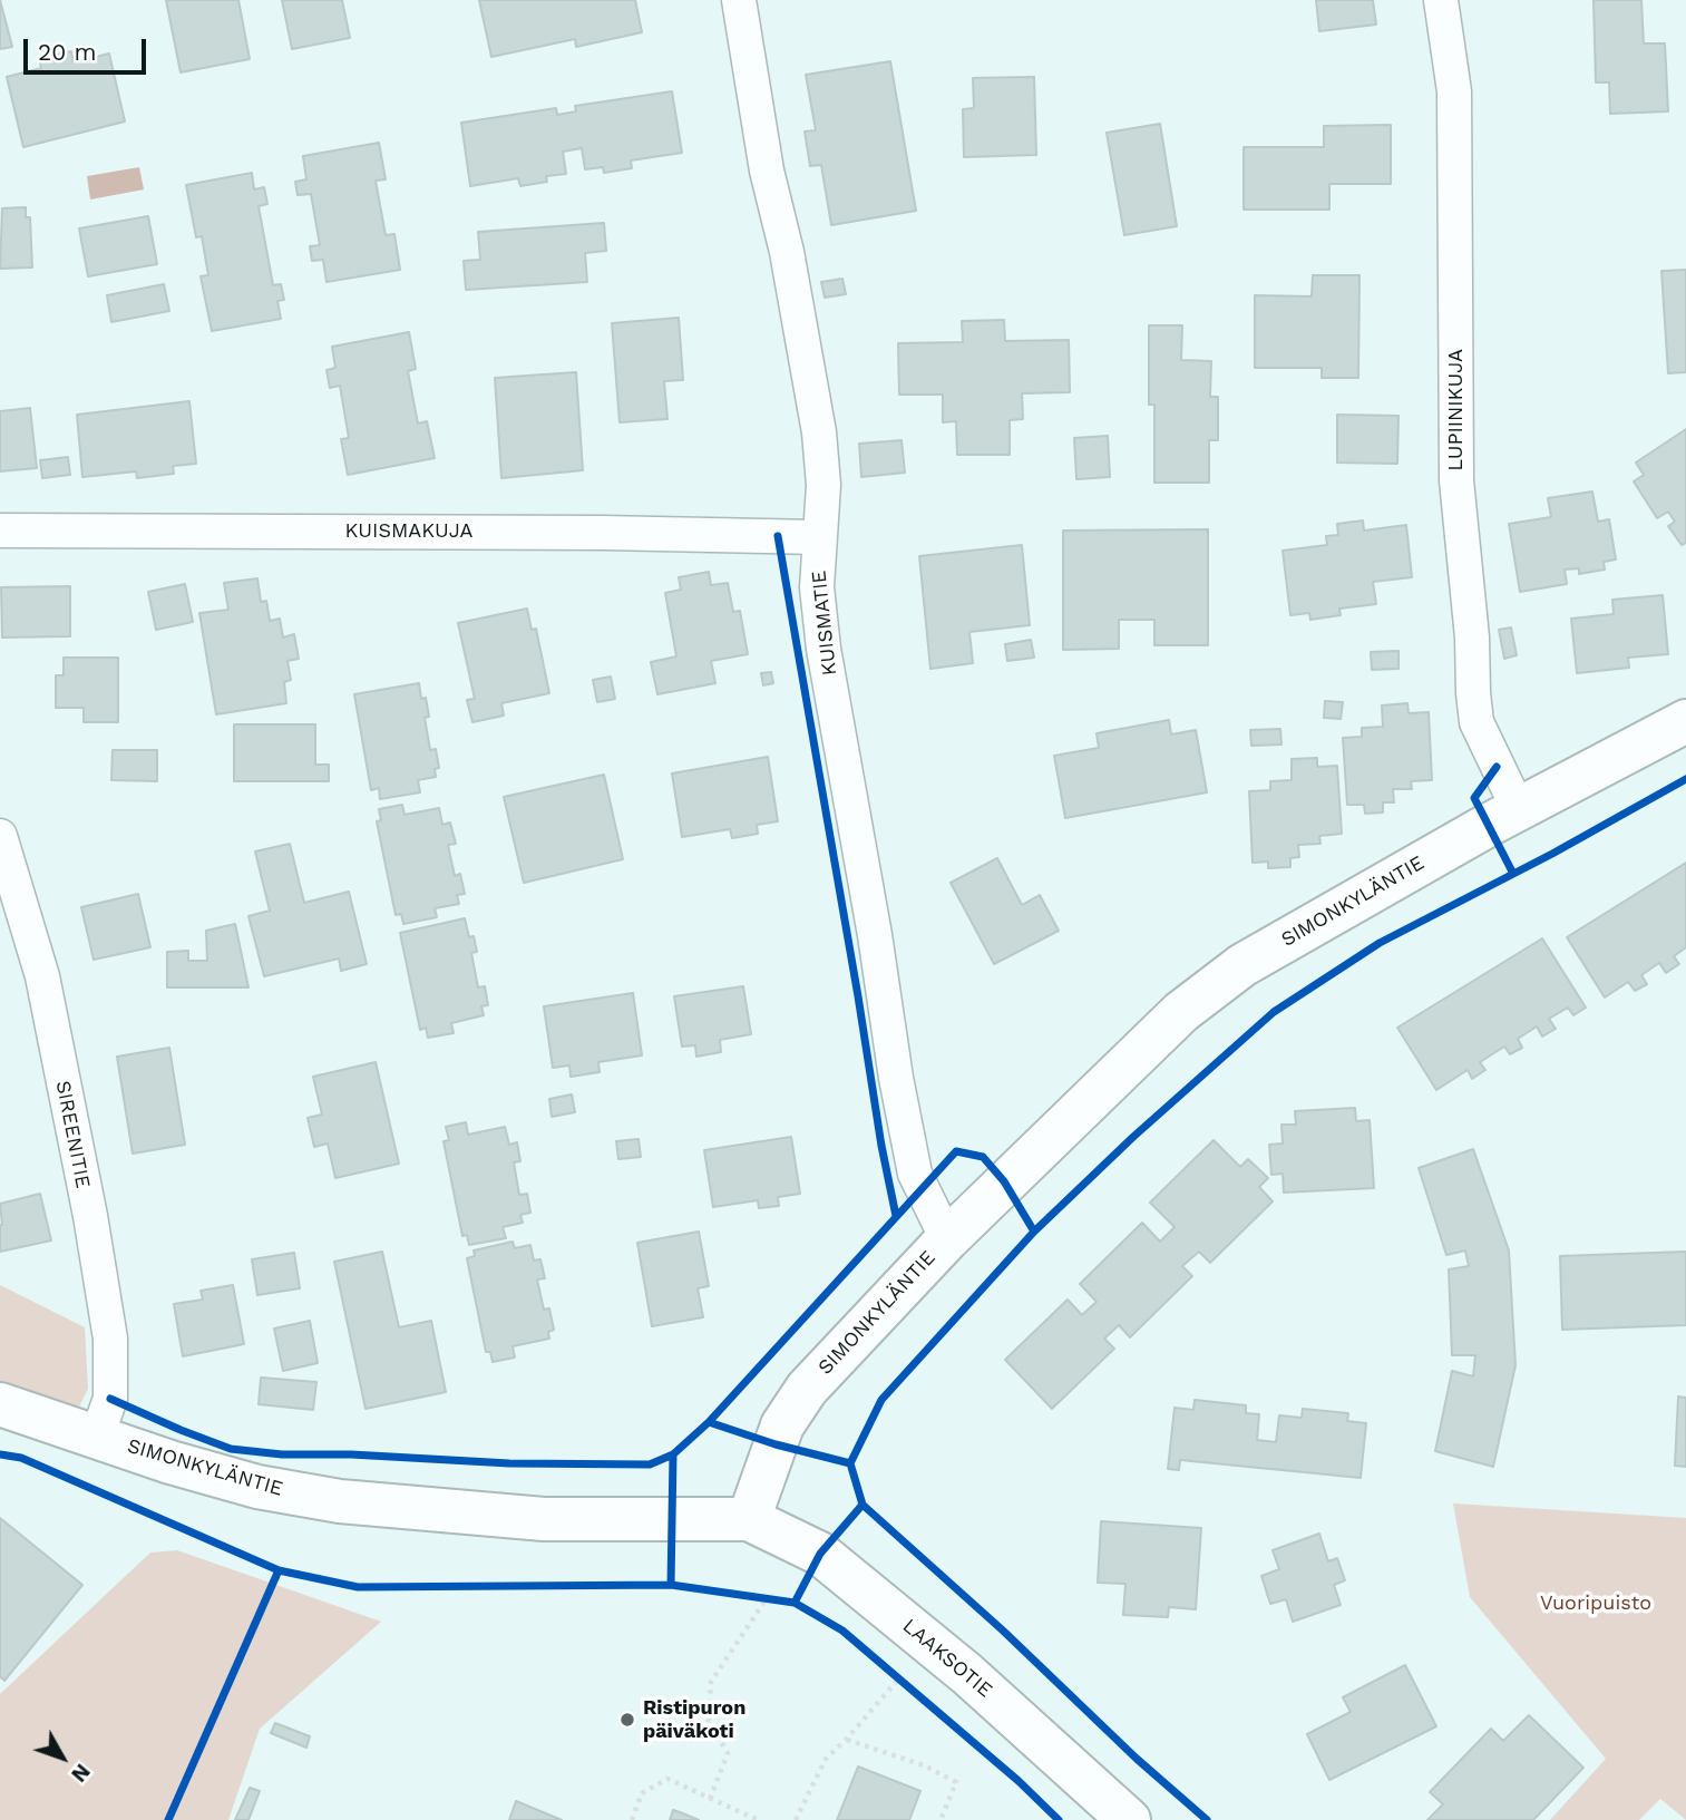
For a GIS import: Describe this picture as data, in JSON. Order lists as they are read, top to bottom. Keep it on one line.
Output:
{"streets":{"main road":["SIMONKYLÄNTIE","LAAKSOTIE"],"street":["LUPIINIKUJA","KUISMAKUJA","KUISMATIE","SIREENITIE"]},"crossings":[["LUPIINIKUJA","SIMONKYLÄNTIE"],["KUISMAKUJA","KUISMATIE"],["KUISMATIE","SIMONKYLÄNTIE"],["SIMONKYLÄNTIE","SIREENITIE"],["SIMONKYLÄNTIE","LAAKSOTIE"]],"parks":["Vuoripuisto"],"places":["Ristipuron päiväkoti"],"scale_bar":"20 m","north":"bottom right"}
